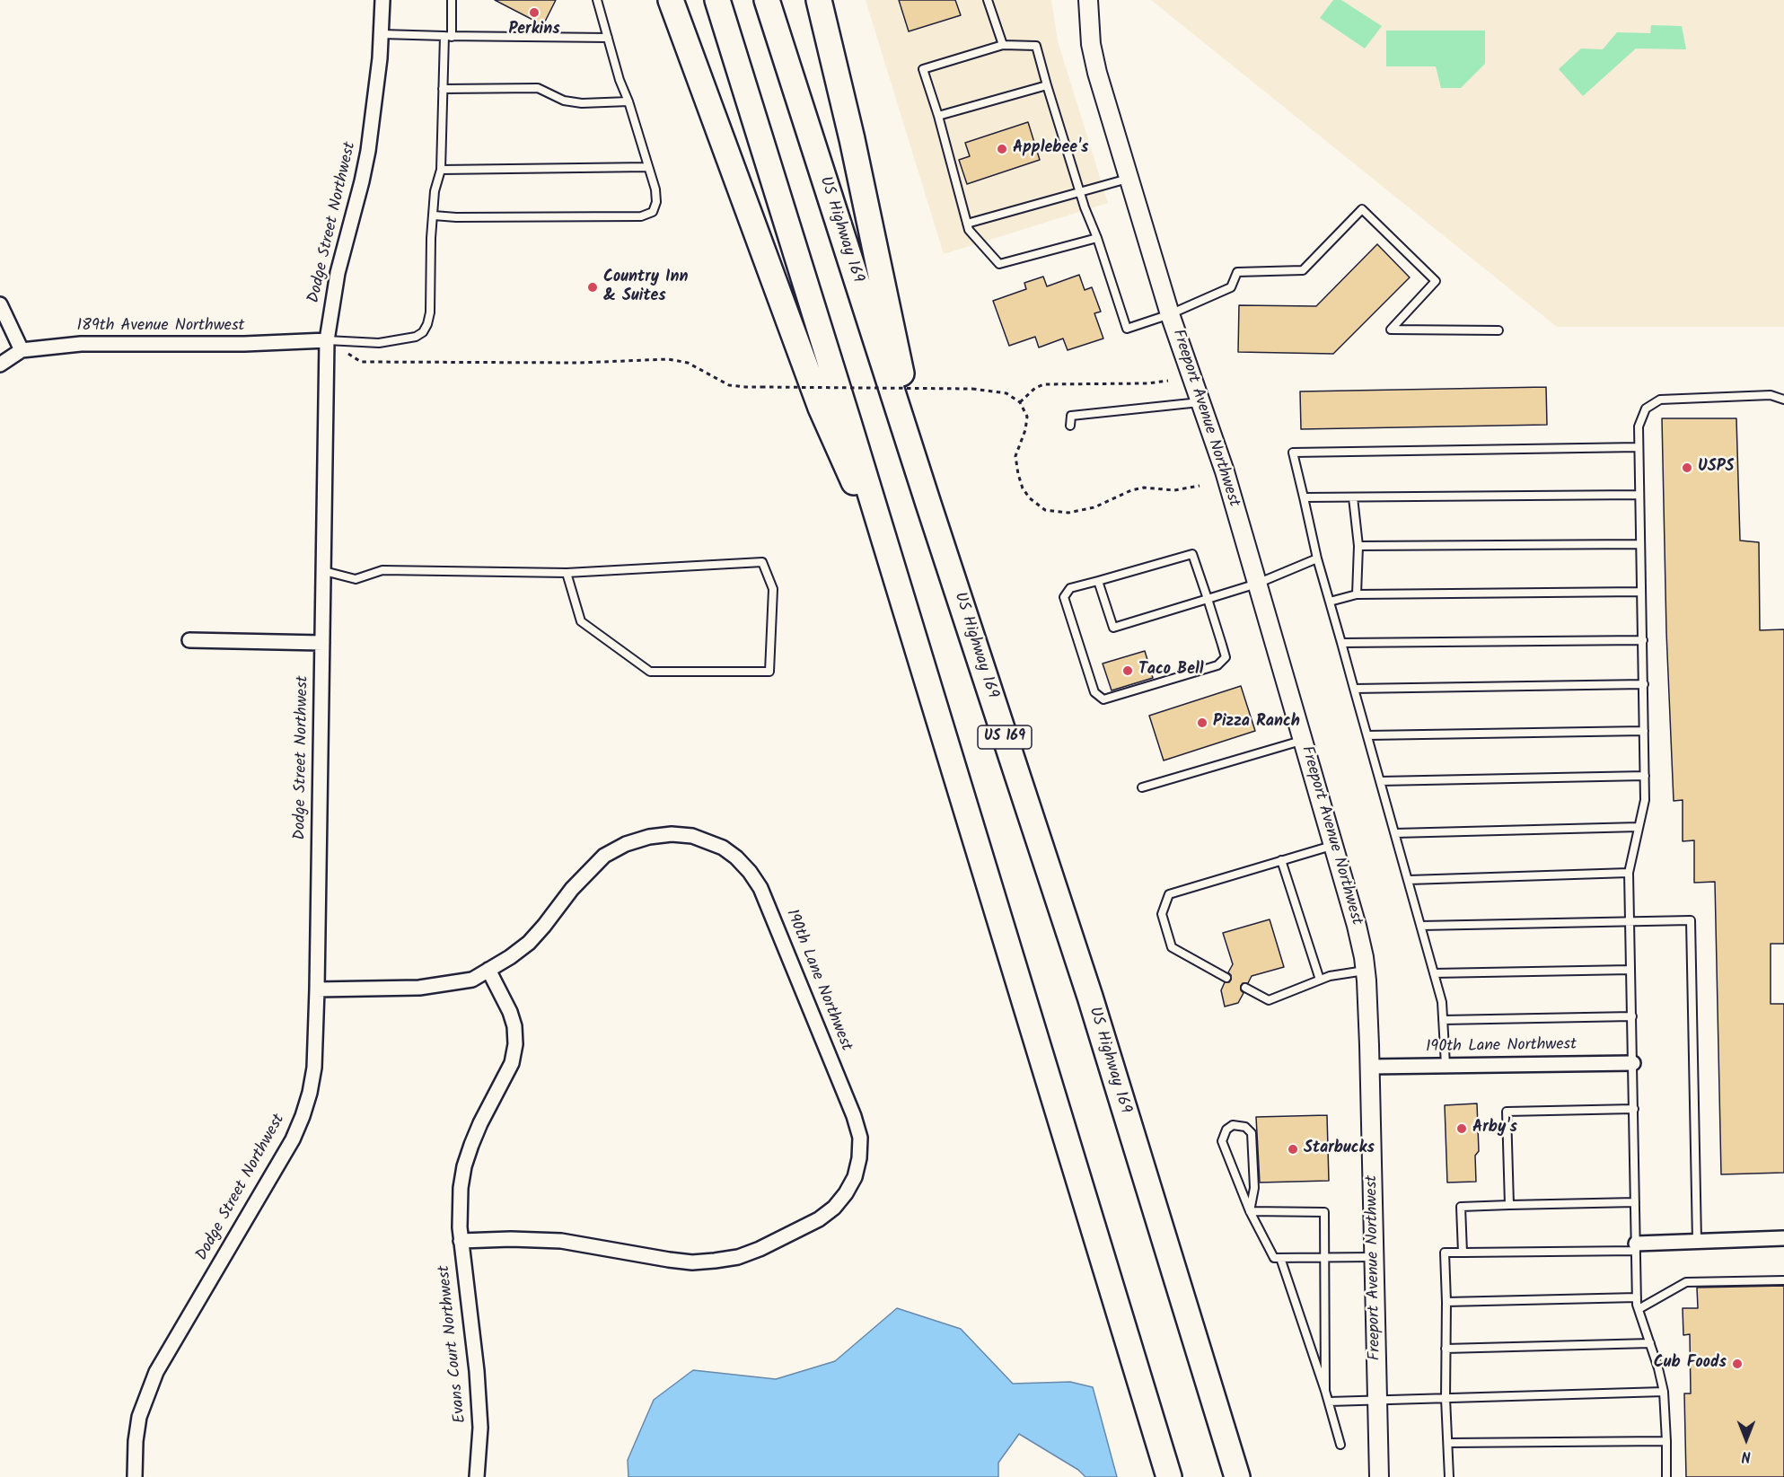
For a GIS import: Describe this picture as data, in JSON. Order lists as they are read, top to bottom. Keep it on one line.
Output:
{"streets":{"highway":["US Highway 169","US 169"],"street":["Dodge Street Northwest","189th Avenue Northwest","Freeport Avenue Northwest","190th Lane Northwest","Evans Court Northwest"]},"crossings":[["Dodge Street Northwest","189th Avenue Northwest"],["Dodge Street Northwest","190th Lane Northwest"],["Freeport Avenue Northwest","190th Lane Northwest"],["190th Lane Northwest","Evans Court Northwest"]],"places":["Perkins","Applebee's","Country Inn & Suites","USPS","Taco Bell","Pizza Ranch","Arby's","Starbucks","Cub Foods"],"north":"bottom"}
